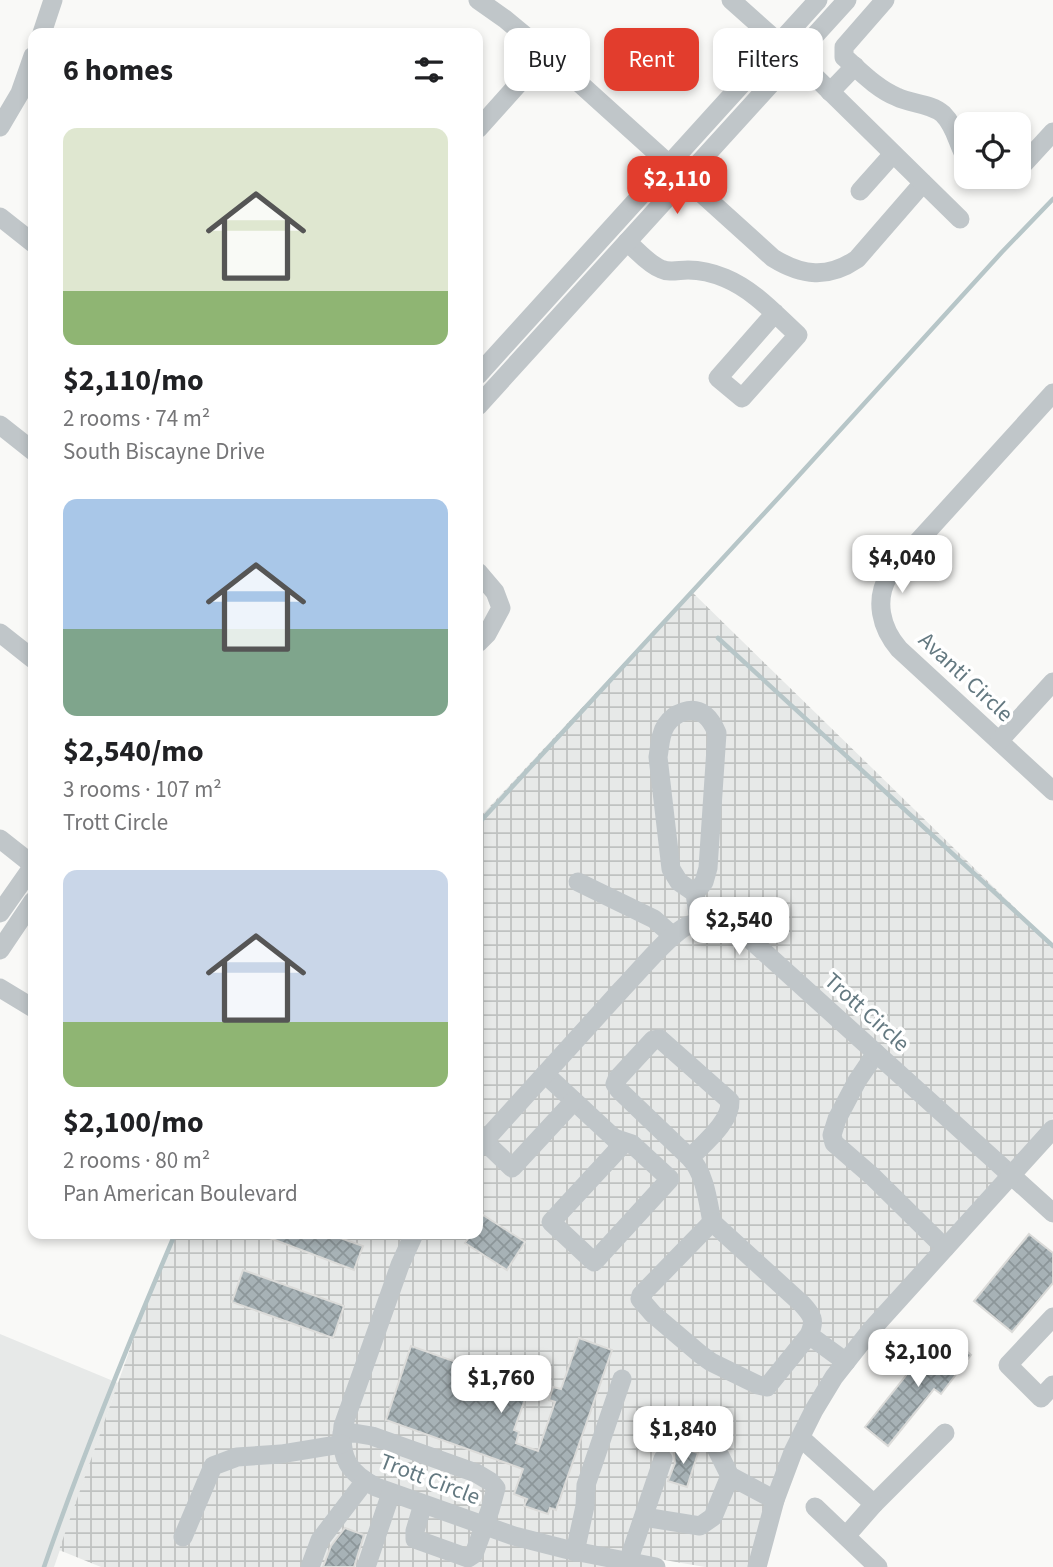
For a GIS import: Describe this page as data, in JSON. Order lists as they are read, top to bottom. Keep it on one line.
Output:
{"streets":{"street":["Avanti Circle","Trott Circle"]},"page":{"chip":["Buy","Rent","Filters"],"heading":"6 homes","list":[{"name":"$2,110/mo","note":"2 rooms · 74 m² · South Biscayne Drive"},{"name":"$2,540/mo","note":"3 rooms · 107 m² · Trott Circle"},{"name":"$2,100/mo","note":"2 rooms · 80 m² · Pan American Boulevard"}],"price":["$2,110","$4,040","$2,540","$2,100","$1,760","$1,840"]}}
